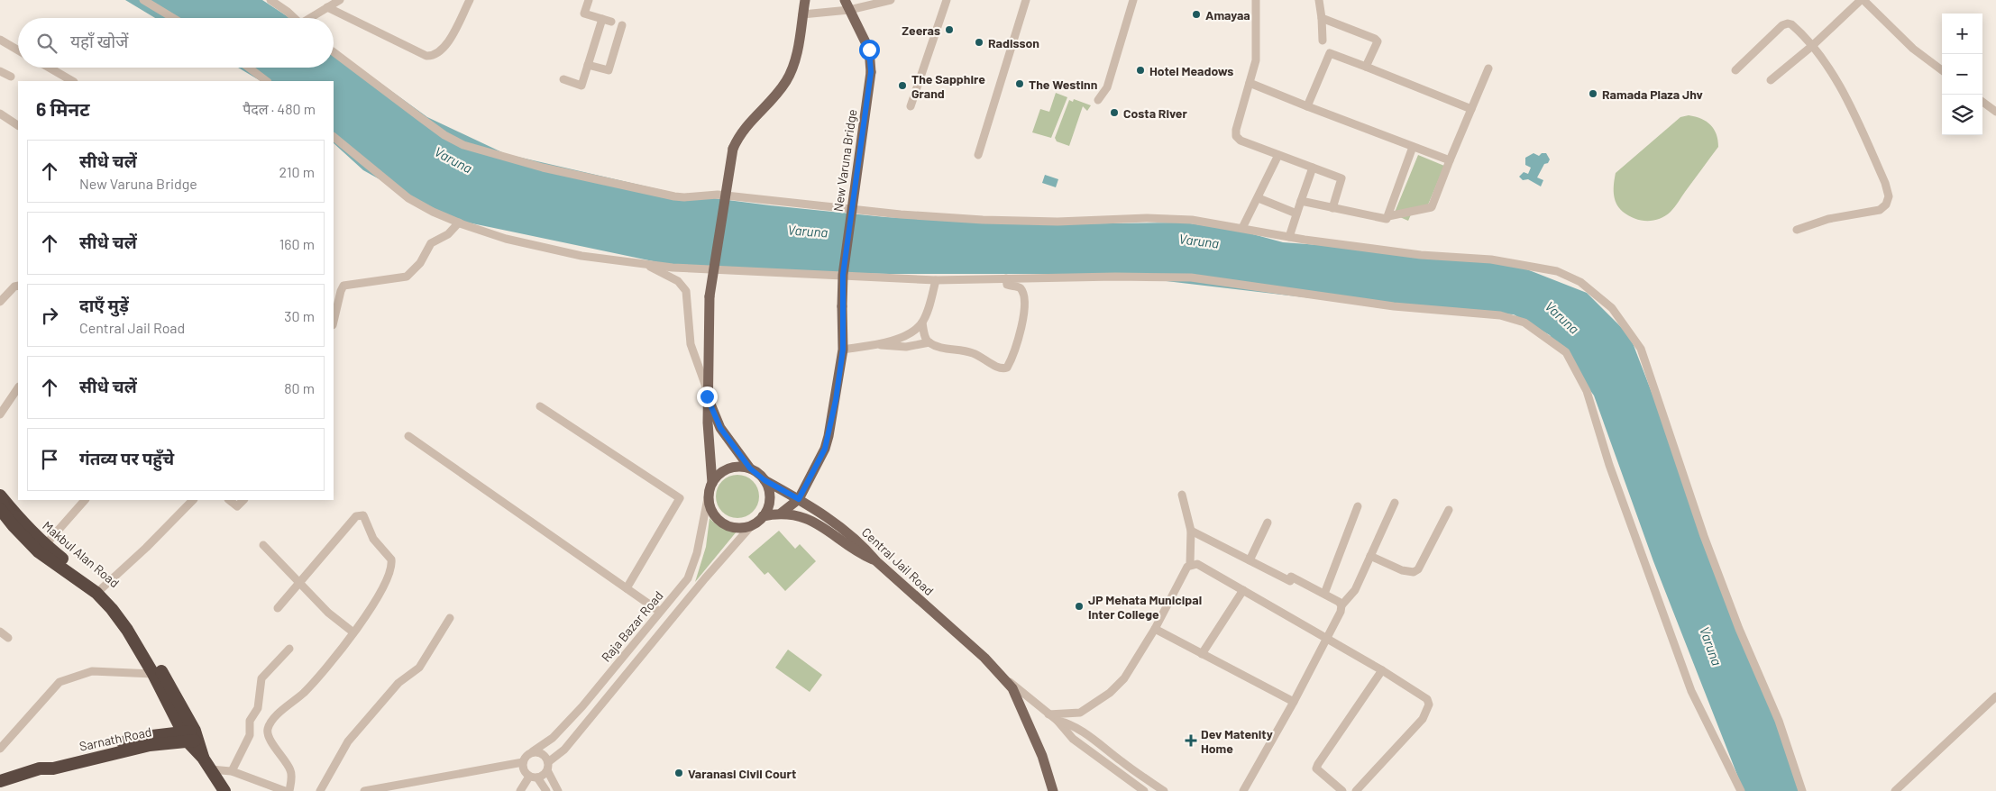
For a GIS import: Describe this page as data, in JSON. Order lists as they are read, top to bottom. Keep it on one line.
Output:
{"streets":{"highway":["Makbul Alan Road","Sarnath Road"],"main road":["New Varuna Bridge","Central Jail Road"],"street":["Raja Bazar Road"]},"crossings":[["New Varuna Bridge","Central Jail Road"],["Makbul Alan Road","Sarnath Road"],["Central Jail Road","Raja Bazar Road"]],"water":["Varuna"],"places":{"other":["Amayaa","Zeeras","Radisson","Hotel Meadows","The Westinn","The Sapphire Grand","Ramada Plaza Jhv","Costa River","JP Mehata Municipal Inter College","Varanasi Civil Court"],"health":["Dev Matenity Home"]},"page":{"map_buttons":["+","−"],"search":"यहाँ खोजें","heading":["6 मिनट","पैदल · 480 m"],"list":[["सीधे चलें","New Varuna Bridge","210 m"],["सीधे चलें","160 m"],["दाएँ मुड़ें","Central Jail Road","30 m"],["सीधे चलें","80 m"],"गंतव्य पर पहुँचे"]}}
